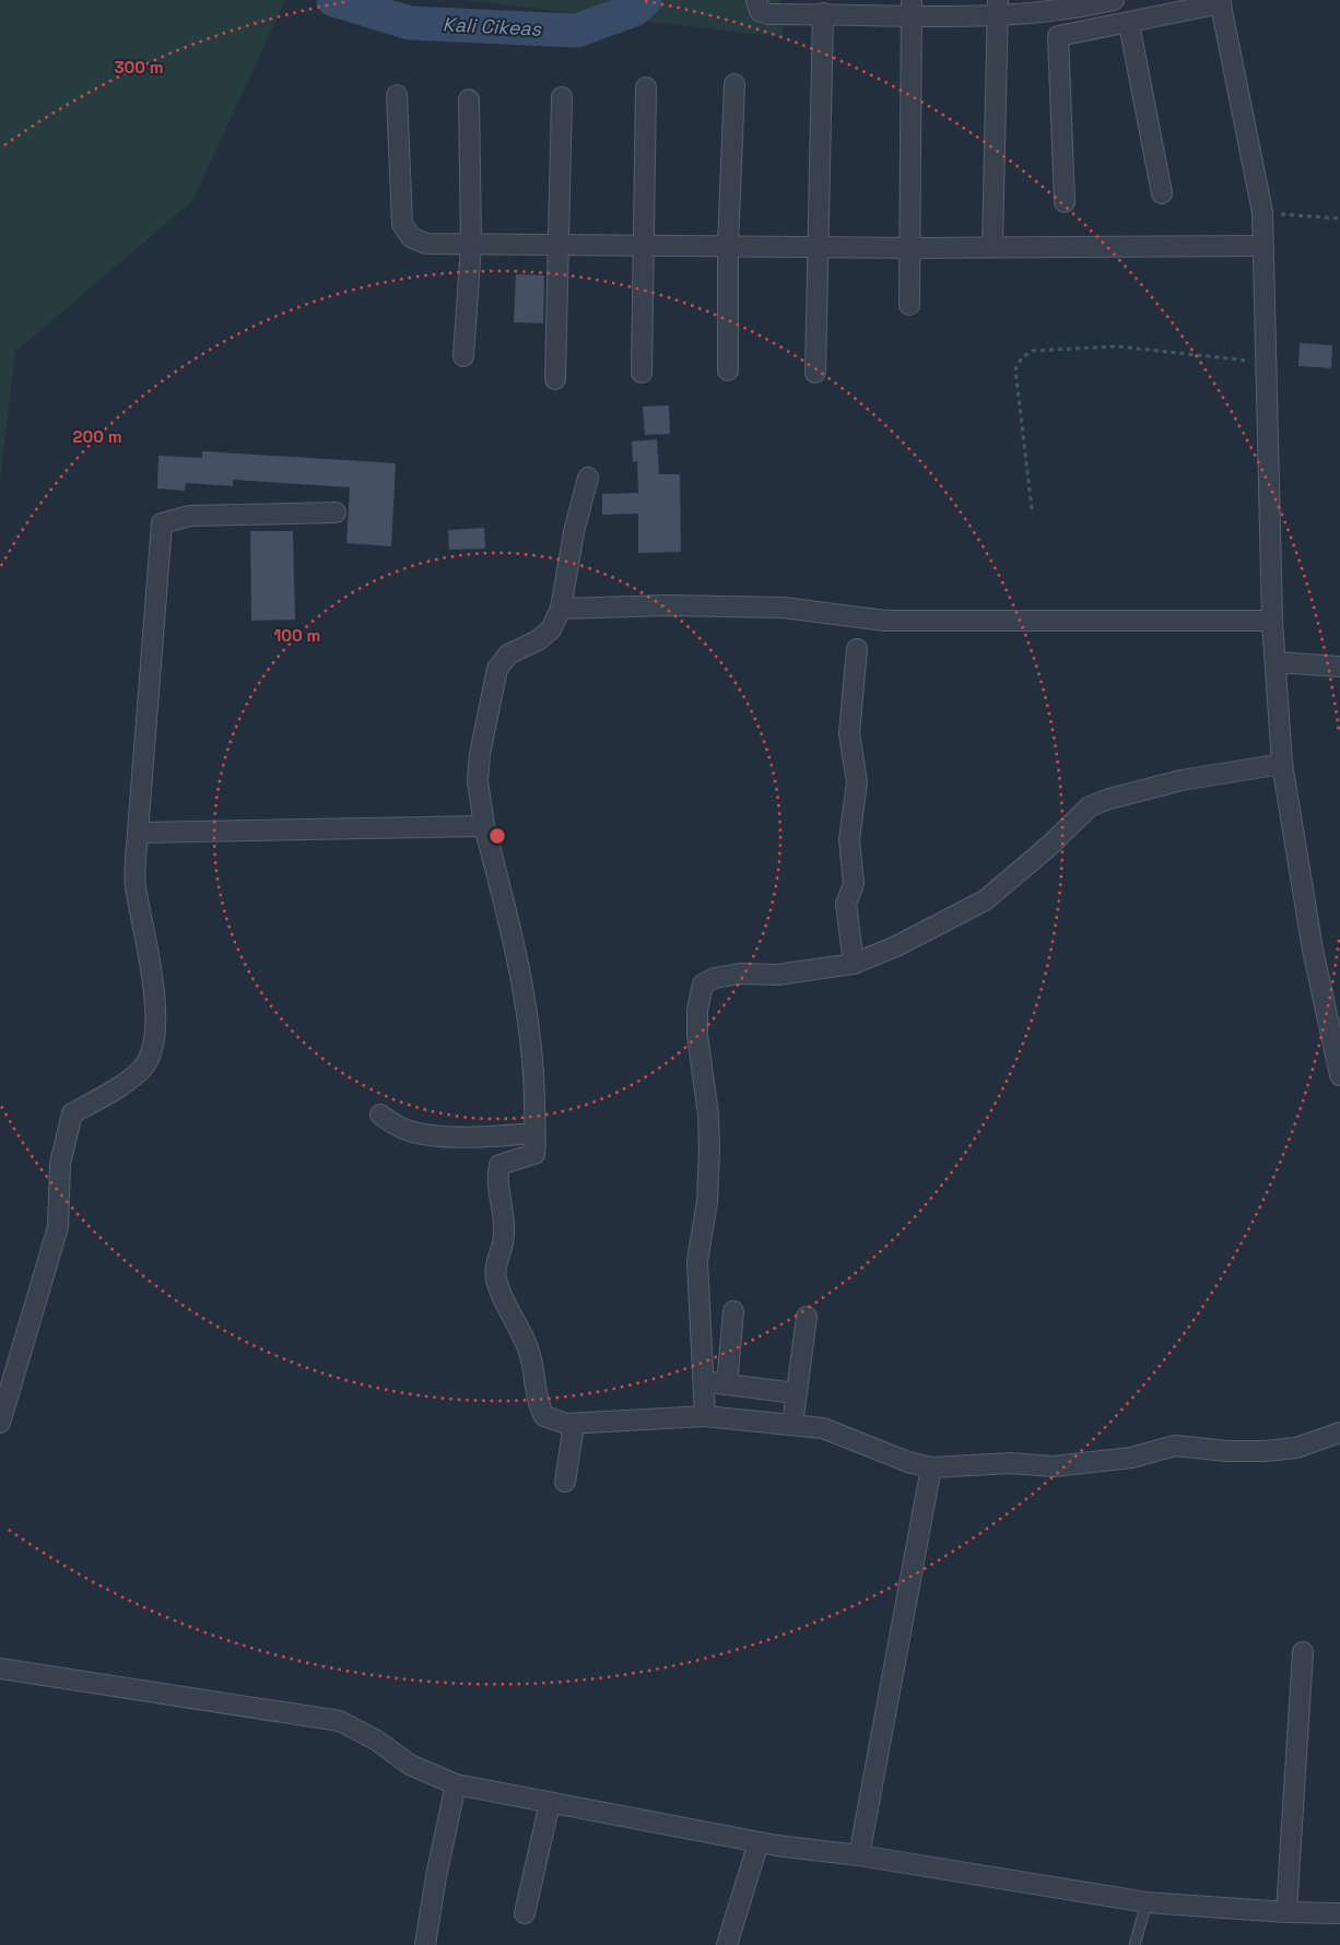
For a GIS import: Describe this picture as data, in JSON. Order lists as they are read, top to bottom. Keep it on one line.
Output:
{"water":["Kali Cikeas"],"rings":["300 m","200 m","100 m"]}
